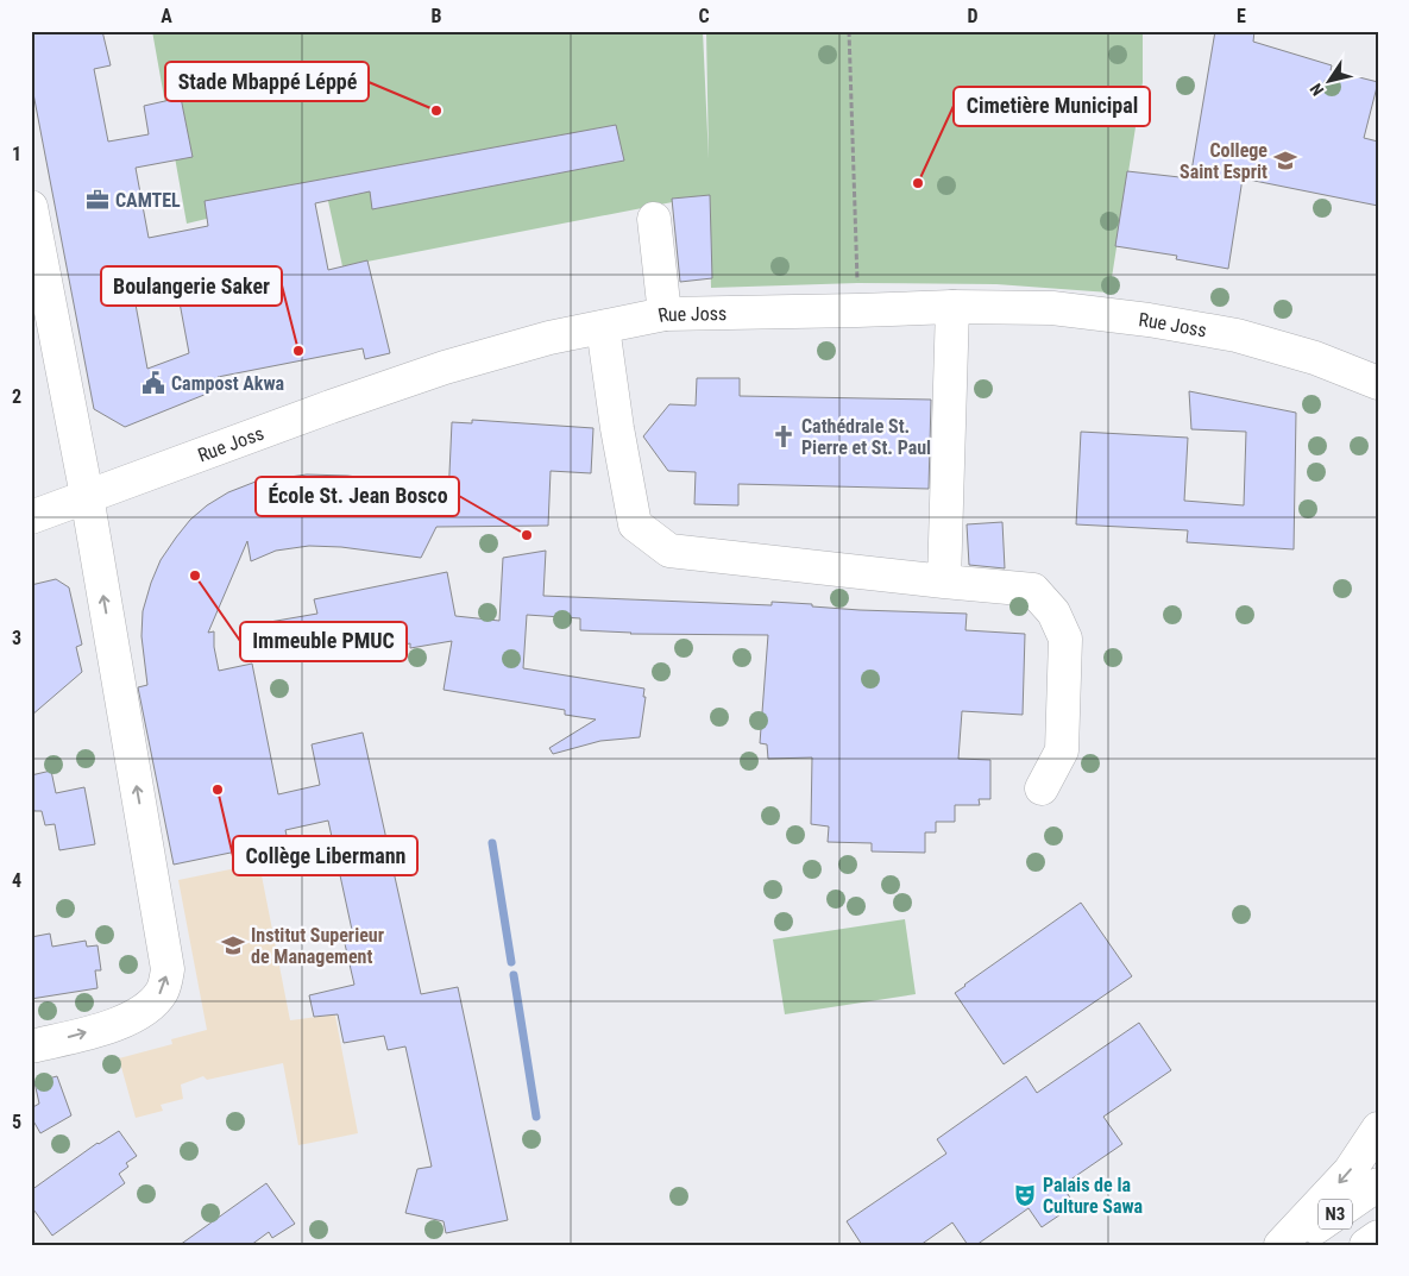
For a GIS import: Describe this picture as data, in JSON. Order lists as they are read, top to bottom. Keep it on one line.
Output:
{"streets":{"main road":["Rue Joss","N3"]},"places":{"other":["Stade Mbappé Léppé","Cimetière Municipal","Boulangerie Saker","École St. Jean Bosco","Immeuble PMUC","Collège Libermann"],"school or university":["College Saint Esprit","Institut Superieur de Management"],"office":["CAMTEL"],"public building":["Campost Akwa"],"church":["Cathédrale St. Pierre et St. Paul"],"theatre":["Palais de la Culture Sawa"]},"north":"bottom left","grid":{"columns":["A","B","C","D","E"],"rows":["1","2","3","4","5"]}}
